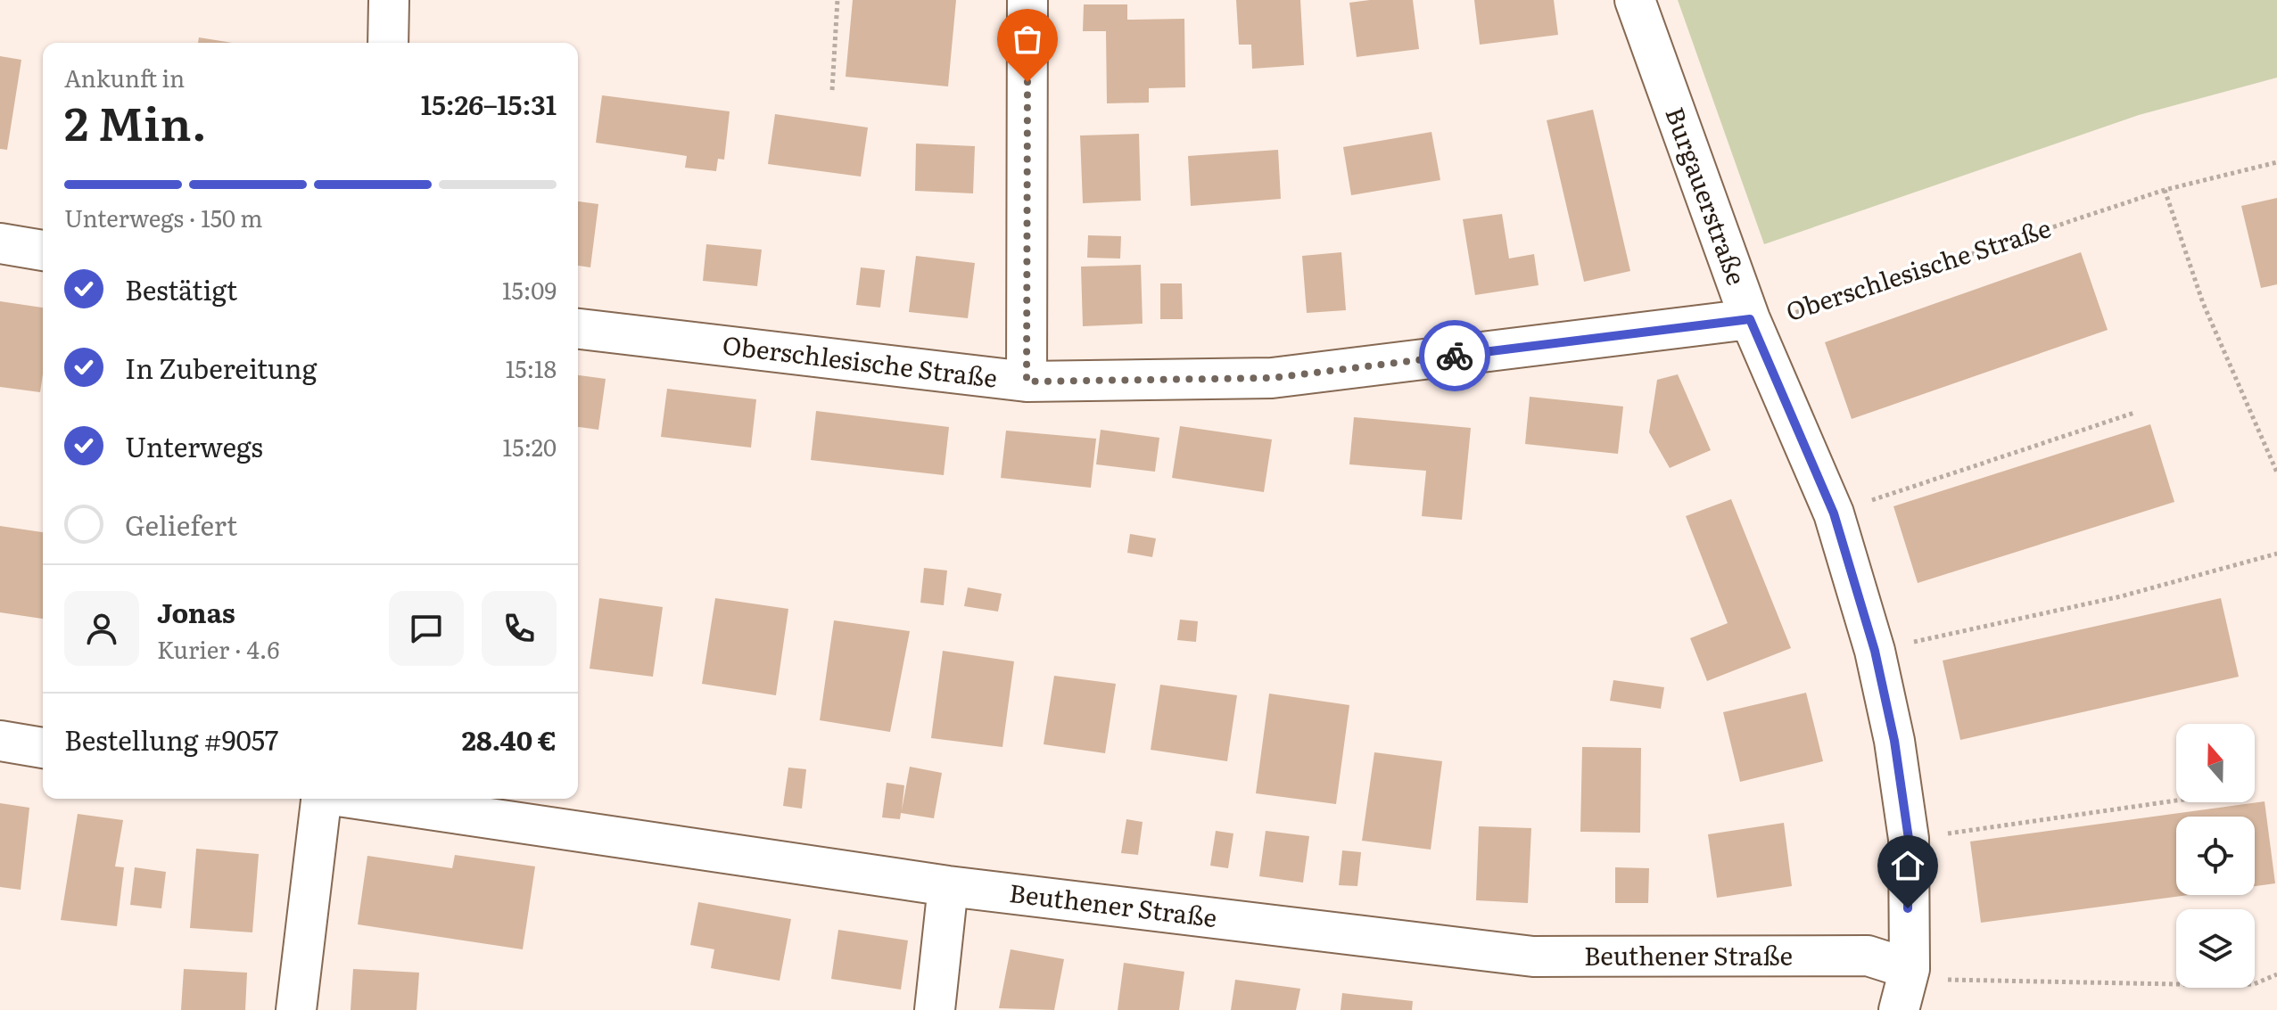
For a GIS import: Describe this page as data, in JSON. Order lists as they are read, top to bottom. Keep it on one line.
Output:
{"streets":{"street":["Burgauerstraße","Oberschlesische Straße","Beuthener Straße"]},"crossings":[["Burgauerstraße","Oberschlesische Straße"],["Burgauerstraße","Beuthener Straße"]],"north":"top","page":{"heading":["2 Min.","Ankunft in","15:26–15:31"],"panel":["Jonas","Kurier · 4.6","Bestellung #9057","28.40 €"],"bar":"Unterwegs · 150 m","list":[["Bestätigt","15:09"],["In Zubereitung","15:18"],["Unterwegs","15:20"],"Geliefert"]}}
